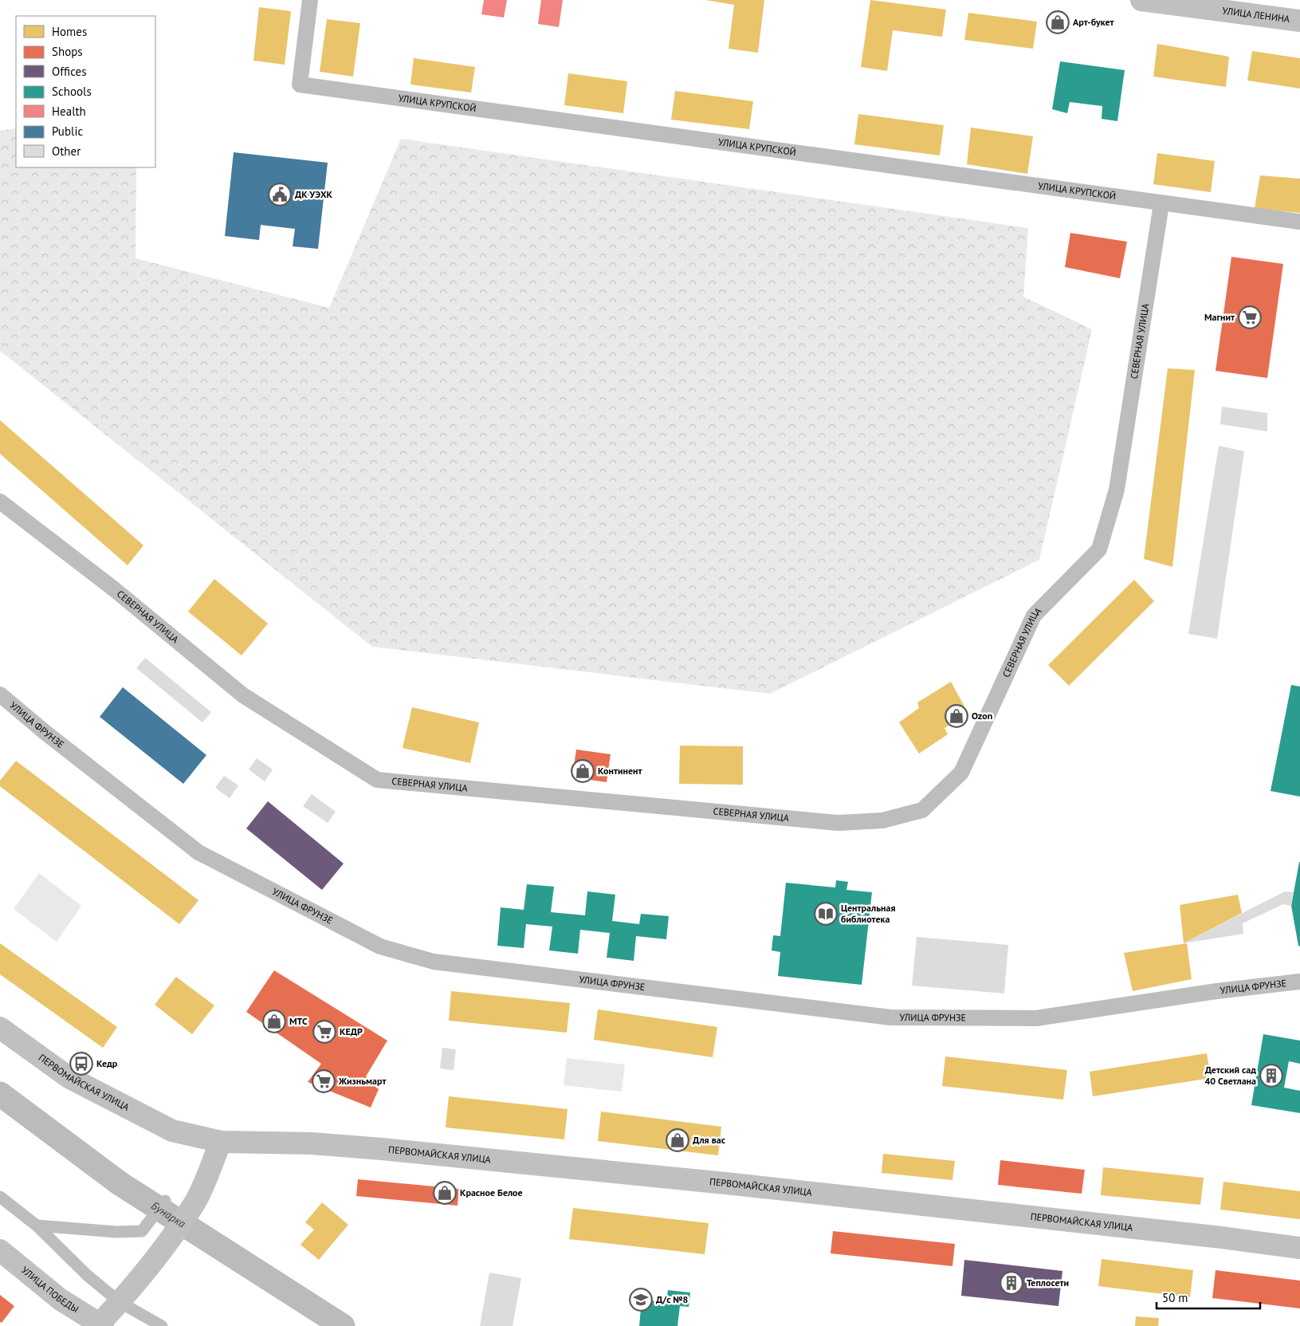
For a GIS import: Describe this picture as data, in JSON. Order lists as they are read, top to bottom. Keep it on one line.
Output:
{"streets":{"main road":["УЛИЦА ЛЕНИНА","ПЕРВОМАЙСКАЯ УЛИЦА","УЛИЦА ПОБЕДЫ"],"street":["УЛИЦА КРУПСКОЙ","СЕВЕРНАЯ УЛИЦА","УЛИЦА ФРУНЗЕ"]},"crossings":[["УЛИЦА КРУПСКОЙ","СЕВЕРНАЯ УЛИЦА"]],"water":["Бунарка"],"places":{"shop":["Арт-букет","Ozon","Континент","МТС","Для вас","Красное Белое"],"public building":["ДК УЭХК"],"supermarket":["Магнит","КЕДР","Жизньмарт"],"library":["Центральная библиотека"],"bus stop":["Кедр"],"building":["Детский сад 40 Светлана","Теплосети"],"school or university":["Д/с №8"]},"legend":["Homes","Shops","Offices","Schools","Health","Public","Other"],"scale_bar":"50 m"}
